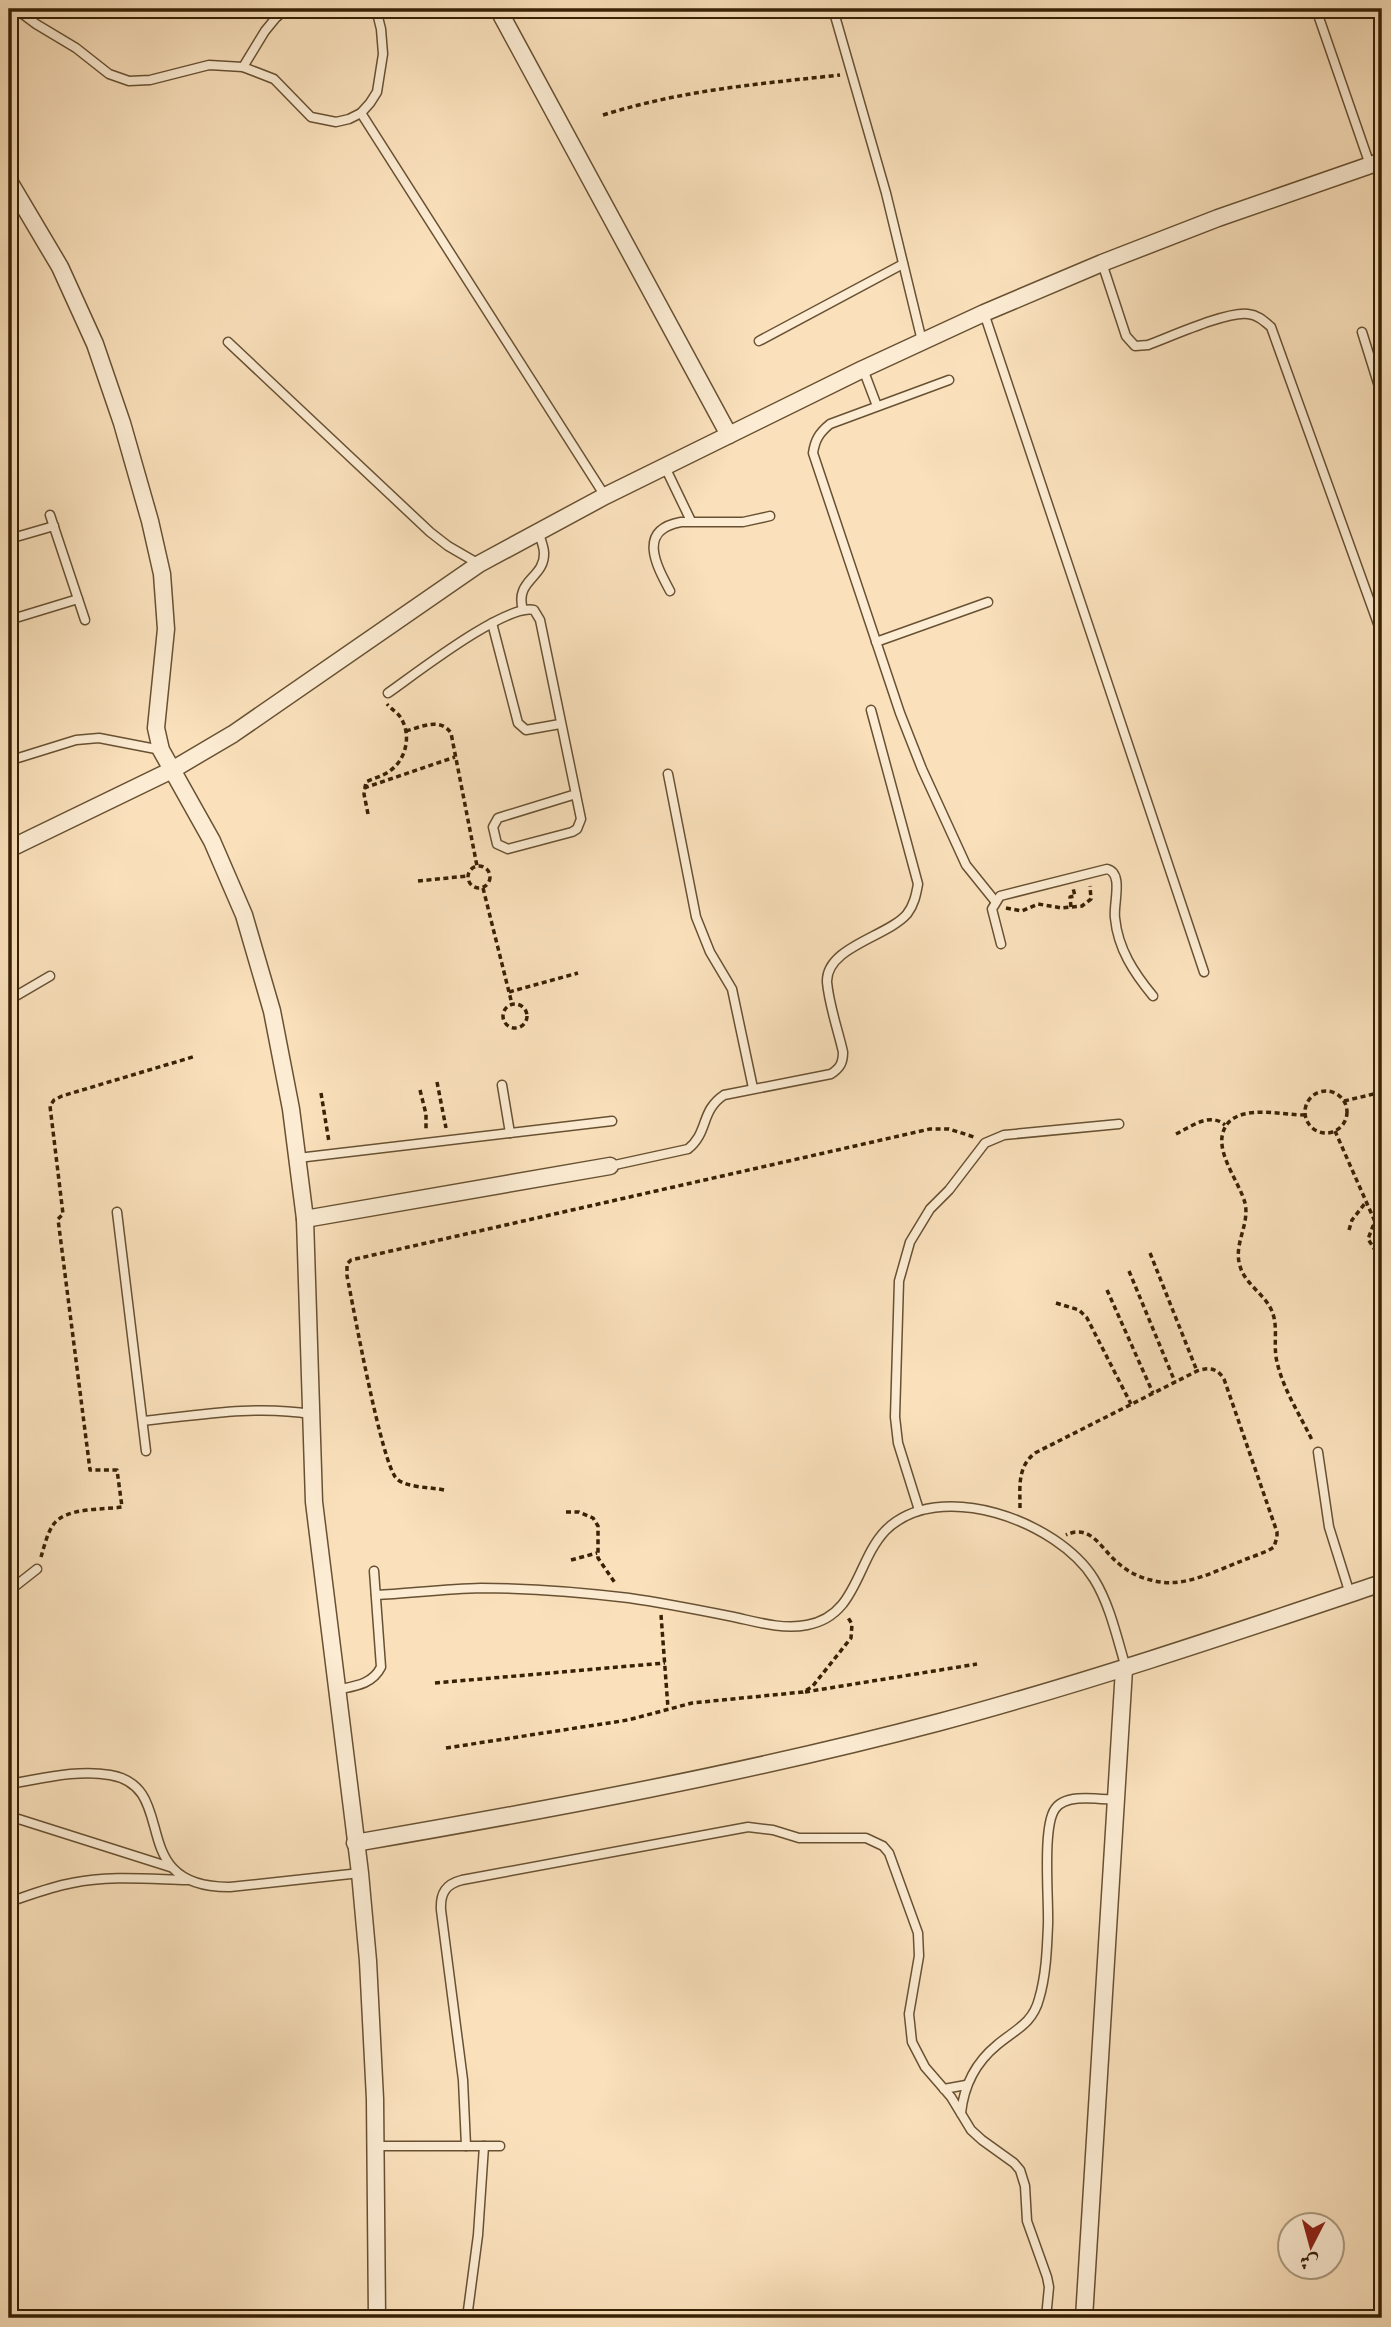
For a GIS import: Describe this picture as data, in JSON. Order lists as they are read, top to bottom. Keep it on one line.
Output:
{"north":"bottom"}
